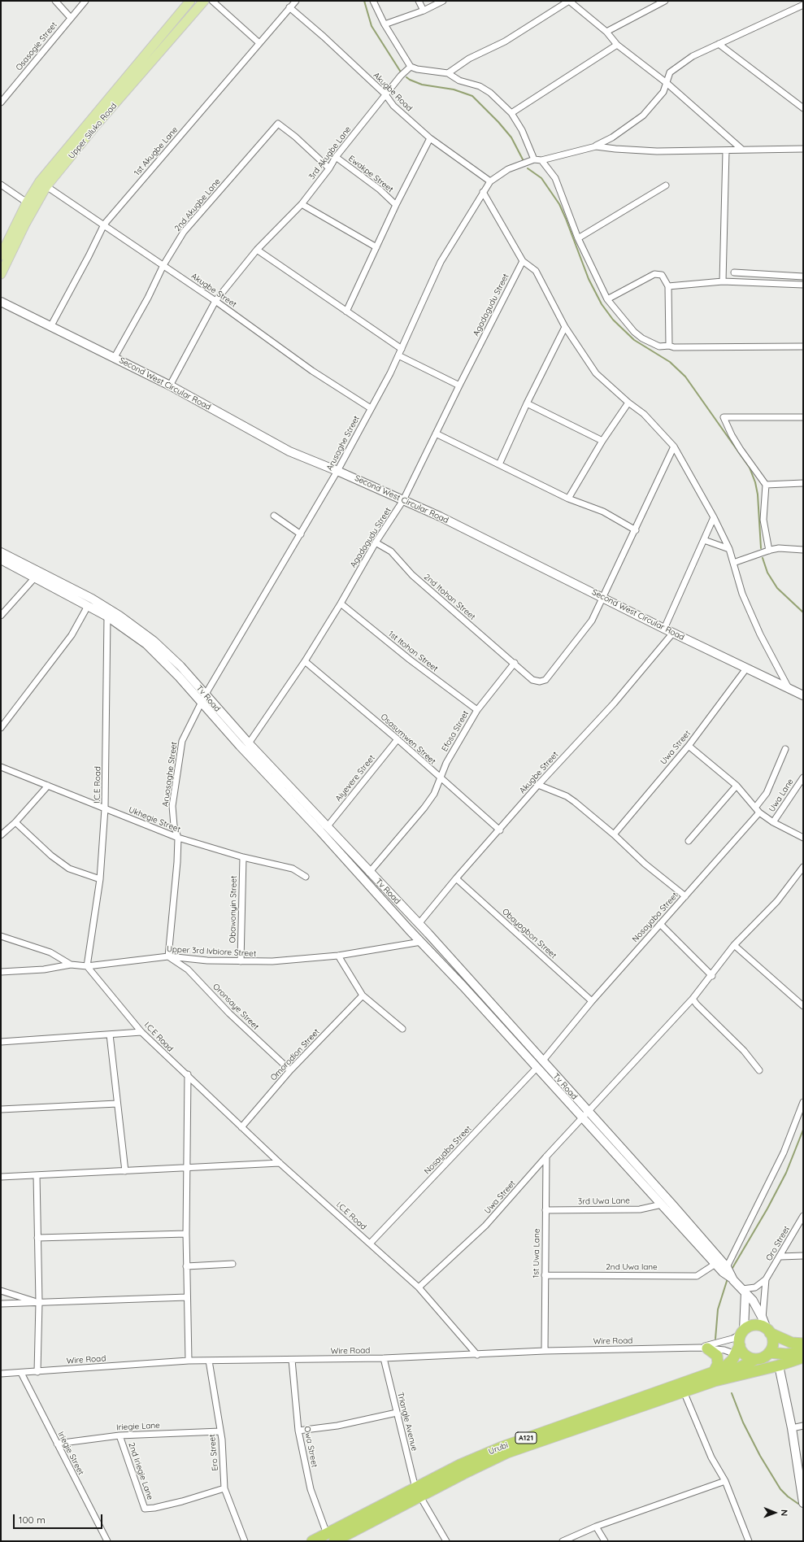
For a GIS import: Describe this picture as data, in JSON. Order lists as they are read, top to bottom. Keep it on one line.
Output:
{"streets":{"highway":["A121","Urubi"],"main road":["Upper Siluko Road"],"street":["Osasogie Street","Akugbe Road","1st Akugbe Lane","3rd Akugbe Lane","Ewakpe Street","2nd Akugbe Lane","Akugbe Street","Agadagudu Street","Second West Circular Road","Arusaghe Street","2nd Itohan Street","1st Itohan Street","Tv Road","Efosa Street","Osasumwen Street","Uwa Street","Aruosaghe Street","Aiyevere Street","I.C.E Road","Uwa Lane","Ukhegie Street","Obawonyin Street","Nosayaba Street","Obayagbon Street","Upper 3rd Ivbiore Street","Oronsaye Street","Omorodion Street","3rd Uwa Lane","Oro Street","1st Uwa Lane","2nd Uwa lane","Wire Road","Triangle Avenue","Iriegie Lane","Owa Street","Ero Street","Iriegie Street","2nd Iriegie Lane"]},"crossings":[["Akugbe Road","1st Akugbe Lane"],["Akugbe Road","3rd Akugbe Lane"],["Akugbe Road","Arusaghe Street"],["Upper Siluko Road","Akugbe Street"],["1st Akugbe Lane","Akugbe Street"],["1st Akugbe Lane","Second West Circular Road"],["3rd Akugbe Lane","Ewakpe Street"],["3rd Akugbe Lane","2nd Akugbe Lane"],["3rd Akugbe Lane","Akugbe Street"],["3rd Akugbe Lane","Second West Circular Road"],["2nd Akugbe Lane","Akugbe Street"],["2nd Akugbe Lane","Second West Circular Road"],["Akugbe Street","Second West Circular Road"],["Akugbe Street","Arusaghe Street"],["Akugbe Street","Tv Road"],["Akugbe Street","Osasumwen Street"],["Akugbe Street","Obayagbon Street"],["Agadagudu Street","Second West Circular Road"],["Agadagudu Street","2nd Itohan Street"],["Agadagudu Street","1st Itohan Street"],["Agadagudu Street","Tv Road"],["Agadagudu Street","Osasumwen Street"],["Second West Circular Road","Arusaghe Street"],["Second West Circular Road","2nd Itohan Street"],["Second West Circular Road","Uwa Street"],["Arusaghe Street","Tv Road"],["Arusaghe Street","Aruosaghe Street"],["2nd Itohan Street","Efosa Street"],["1st Itohan Street","Efosa Street"],["Tv Road","Efosa Street"],["Tv Road","Uwa Street"],["Tv Road","Aruosaghe Street"],["Tv Road","Aiyevere Street"],["Tv Road","I.C.E Road"],["Tv Road","Nosayaba Street"],["Tv Road","Upper 3rd Ivbiore Street"],["Tv Road","3rd Uwa Lane"],["Tv Road","Oro Street"],["Tv Road","2nd Uwa lane"],["Tv Road","Wire Road"],["Tv Road","A121"],["Tv Road","Urubi"],["Efosa Street","Osasumwen Street"],["Osasumwen Street","Aiyevere Street"],["Uwa Street","I.C.E Road"],["Uwa Street","1st Uwa Lane"],["Aruosaghe Street","Ukhegie Street"],["Aruosaghe Street","Upper 3rd Ivbiore Street"],["Aruosaghe Street","Oronsaye Street"],["I.C.E Road","Ukhegie Street"],["I.C.E Road","Nosayaba Street"],["I.C.E Road","Upper 3rd Ivbiore Street"],["I.C.E Road","Omorodion Street"],["I.C.E Road","Wire Road"],["Ukhegie Street","Obawonyin Street"],["Obawonyin Street","Upper 3rd Ivbiore Street"],["Nosayaba Street","Obayagbon Street"],["Upper 3rd Ivbiore Street","Oronsaye Street"],["Oronsaye Street","Omorodion Street"],["3rd Uwa Lane","1st Uwa Lane"],["1st Uwa Lane","2nd Uwa lane"],["1st Uwa Lane","Wire Road"],["Wire Road","Triangle Avenue"],["Wire Road","A121"],["Wire Road","Owa Street"],["Wire Road","Urubi"],["Wire Road","Ero Street"],["Wire Road","Iriegie Street"],["Triangle Avenue","Urubi"],["Iriegie Lane","Ero Street"],["Iriegie Lane","Iriegie Street"],["Iriegie Lane","2nd Iriegie Lane"],["A121","Urubi"],["Owa Street","Urubi"],["Ero Street","2nd Iriegie Lane"]],"scale_bar":"100 m","north":"right"}
